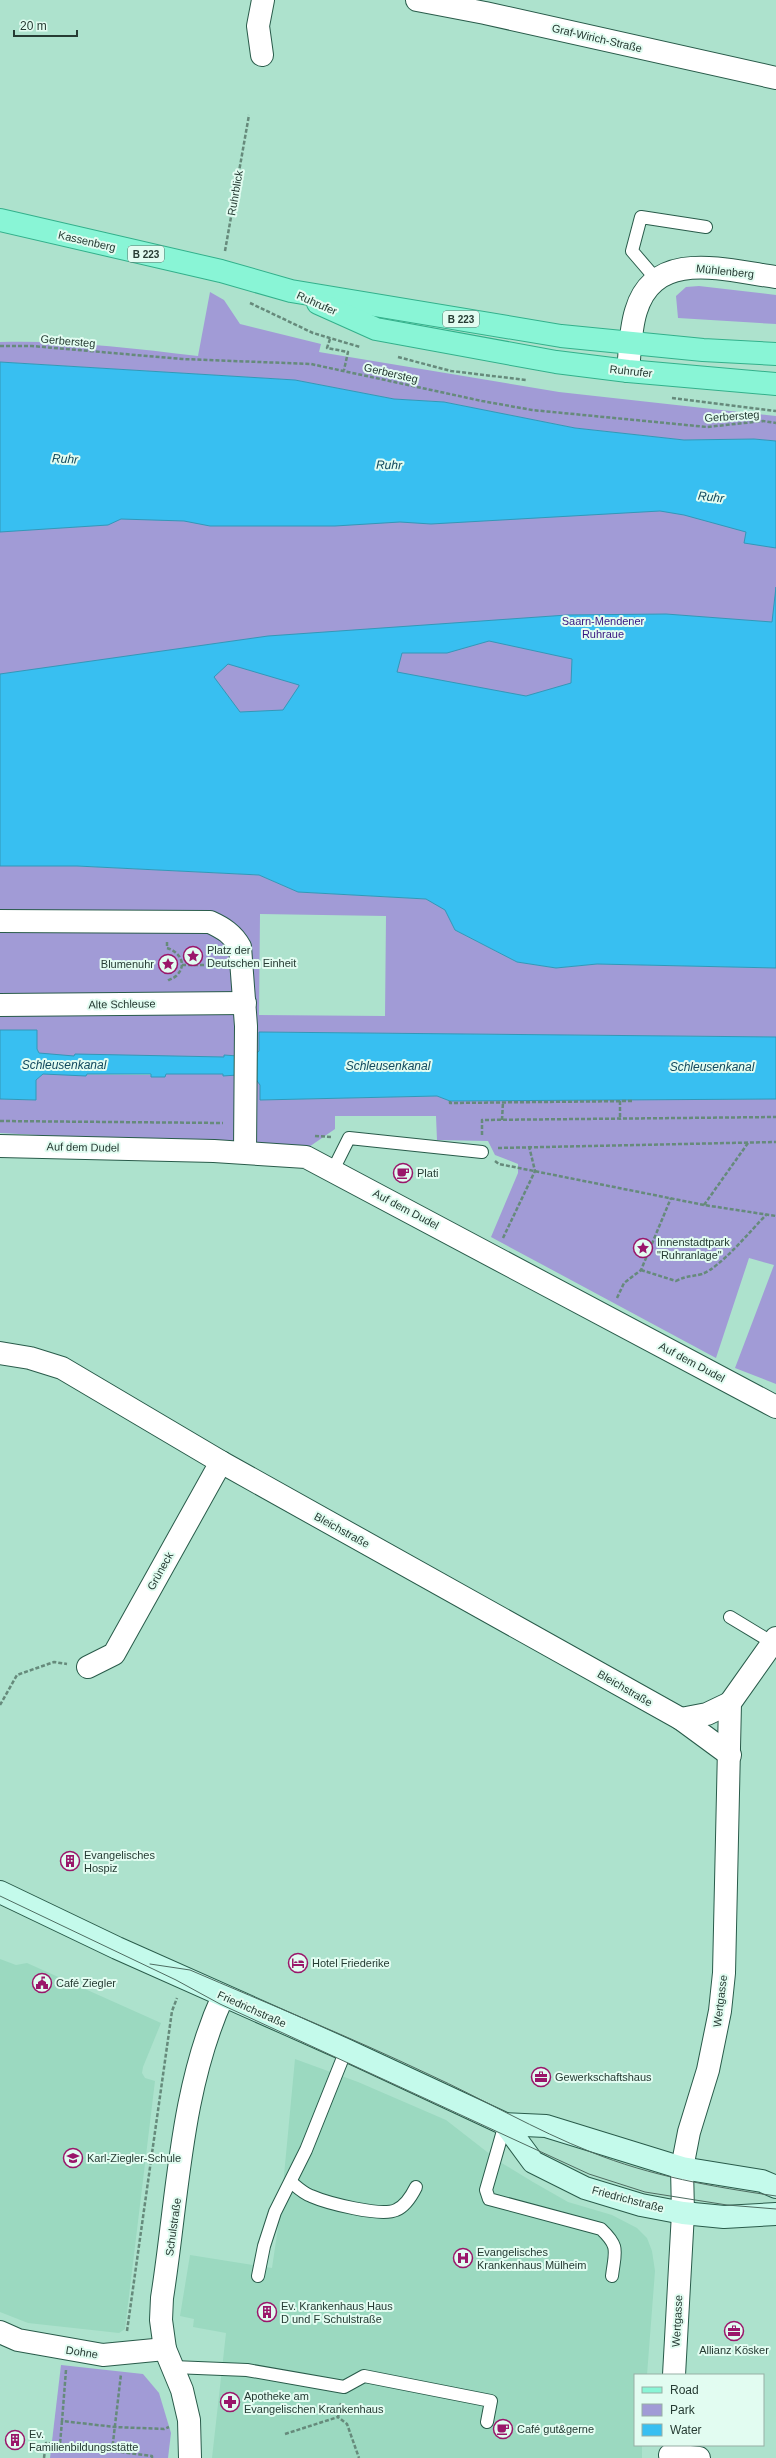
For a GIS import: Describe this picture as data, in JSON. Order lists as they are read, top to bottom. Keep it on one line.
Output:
{"streets":{"main road":["Kassenberg","B 223","Ruhrufer","Friedrichstraße"],"street":["Graf-Wirich-Straße","Mühlenberg","Alte Schleuse","Auf dem Dudel","Bleichstraße","Grüneck","Wertgasse","Schulstraße","Dohne"],"path":["Ruhrblick","Gerbersteg"]},"crossings":[["Ruhrblick","Kassenberg"],["Kassenberg","Ruhrufer"],["Mühlenberg","Ruhrufer"],["Bleichstraße","Grüneck"],["Bleichstraße","Wertgasse"],["Wertgasse","Friedrichstraße"],["Friedrichstraße","Schulstraße"],["Schulstraße","Dohne"]],"water":["Ruhr","Schleusenkanal"],"parks":["Saarn-Mendener Ruhraue"],"places":{"place":["Platz der Deutschen Einheit","Blumenuhr","Innenstadtpark \"Ruhranlage\""],"cafe":["Plati","Café gut&gerne"],"building":["Evangelisches Hospiz","Ev. Krankenhaus Haus D und F Schulstraße","Ev. Familienbildungsstätte"],"hotel":["Hotel Friederike"],"public building":["Café Ziegler"],"office":["Gewerkschaftshaus","Allianz Kösker"],"school or university":["Karl-Ziegler-Schule"],"hospital":["Evangelisches Krankenhaus Mülheim"],"pharmacy":["Apotheke am Evangelischen Krankenhaus"]},"legend":["Road","Park","Water"],"scale_bar":"20 m"}
